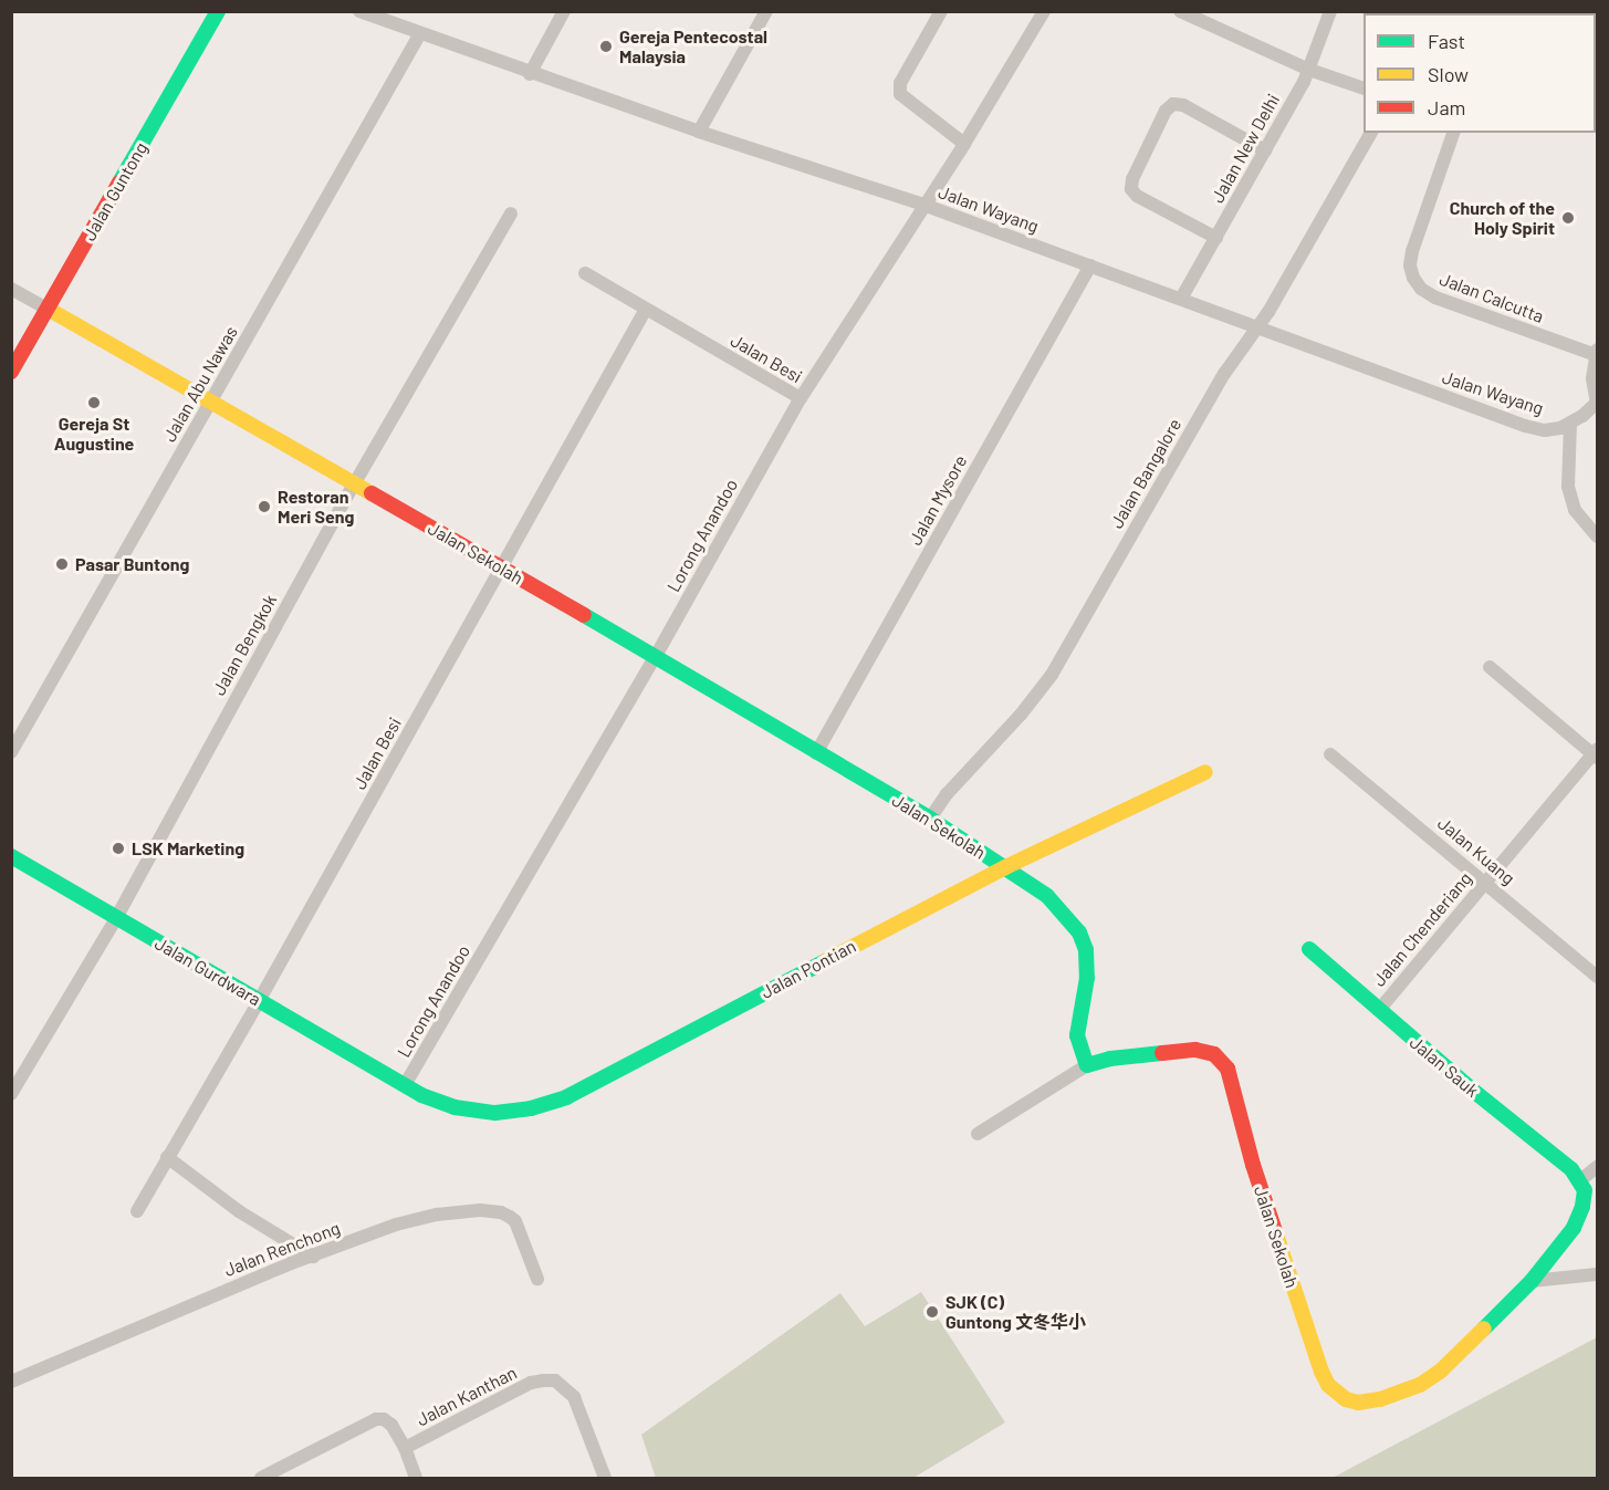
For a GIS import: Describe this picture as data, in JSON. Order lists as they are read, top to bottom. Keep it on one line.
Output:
{"streets":{"street":["Jalan New Delhi","Jalan Guntong","Jalan Wayang","Jalan Calcutta","Jalan Besi","Jalan Abu Nawas","Jalan Bangalore","Jalan Mysore","Lorong Anandoo","Jalan Sekolah","Jalan Bengkok","Jalan Kuang","Jalan Chenderiang","Jalan Pontian","Jalan Gurdwara","Jalan Sauk","Jalan Renchong","Jalan Kanthan"]},"crossings":[["Jalan New Delhi","Jalan Wayang"],["Jalan Guntong","Jalan Sekolah"],["Jalan Wayang","Jalan Abu Nawas"],["Jalan Wayang","Jalan Bangalore"],["Jalan Wayang","Jalan Mysore"],["Jalan Wayang","Lorong Anandoo"],["Jalan Besi","Lorong Anandoo"],["Jalan Besi","Jalan Sekolah"],["Jalan Besi","Jalan Gurdwara"],["Jalan Abu Nawas","Jalan Sekolah"],["Jalan Bangalore","Jalan Sekolah"],["Jalan Mysore","Jalan Sekolah"],["Lorong Anandoo","Jalan Sekolah"],["Lorong Anandoo","Jalan Pontian"],["Lorong Anandoo","Jalan Gurdwara"],["Jalan Sekolah","Jalan Bengkok"],["Jalan Sekolah","Jalan Pontian"],["Jalan Sekolah","Jalan Sauk"],["Jalan Bengkok","Jalan Gurdwara"],["Jalan Kuang","Jalan Chenderiang"],["Jalan Chenderiang","Jalan Sauk"],["Jalan Pontian","Jalan Gurdwara"]],"places":["Gereja Pentecostal Malaysia","Church of the Holy Spirit","Gereja St Augustine","Restoran Meri Seng","Pasar Buntong","LSK Marketing","SJK (C) Guntong 文冬华小"],"legend":["Fast","Slow","Jam"]}
